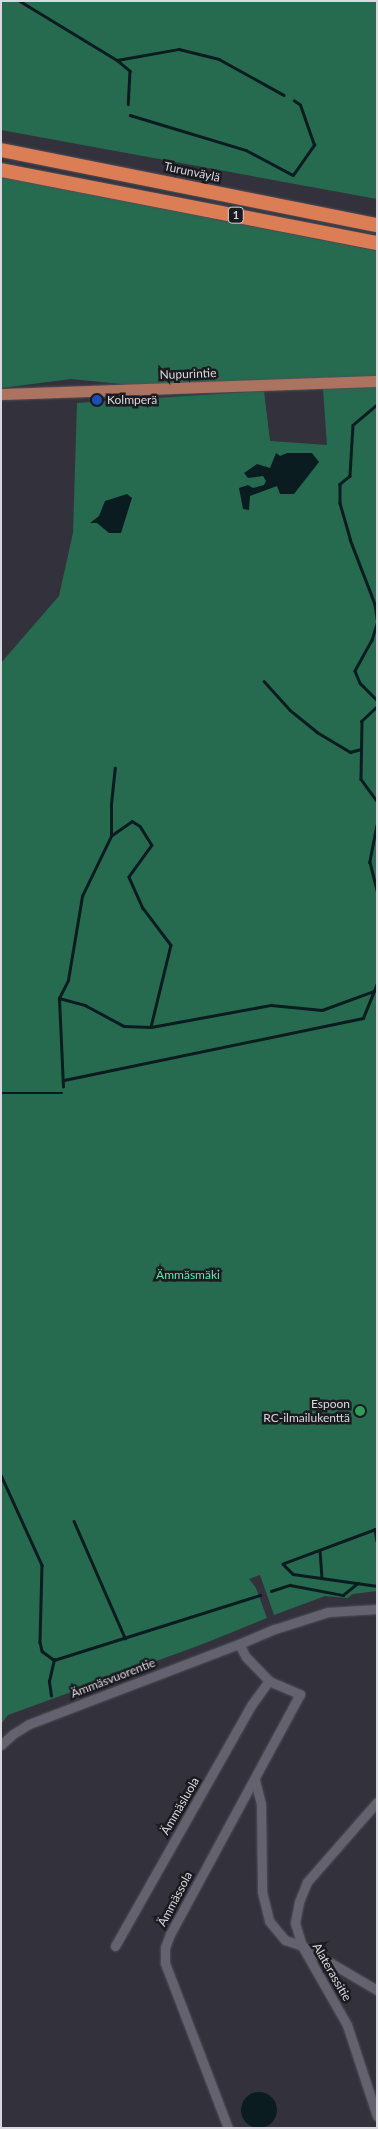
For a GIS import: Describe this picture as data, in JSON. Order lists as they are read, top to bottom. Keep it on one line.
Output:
{"streets":{"highway":["Turunväylä","1"],"main road":["Nupurintie"],"street":["Ämmäsvuorentie","Ämmäsluola","Ämmässola","Alaterassitie"]},"crossings":[["Ämmäsluola","Ämmässola"]],"parks":["Ämmäsmäki"],"places":["Kolmperä","Espoon RC-ilmailukenttä"]}
